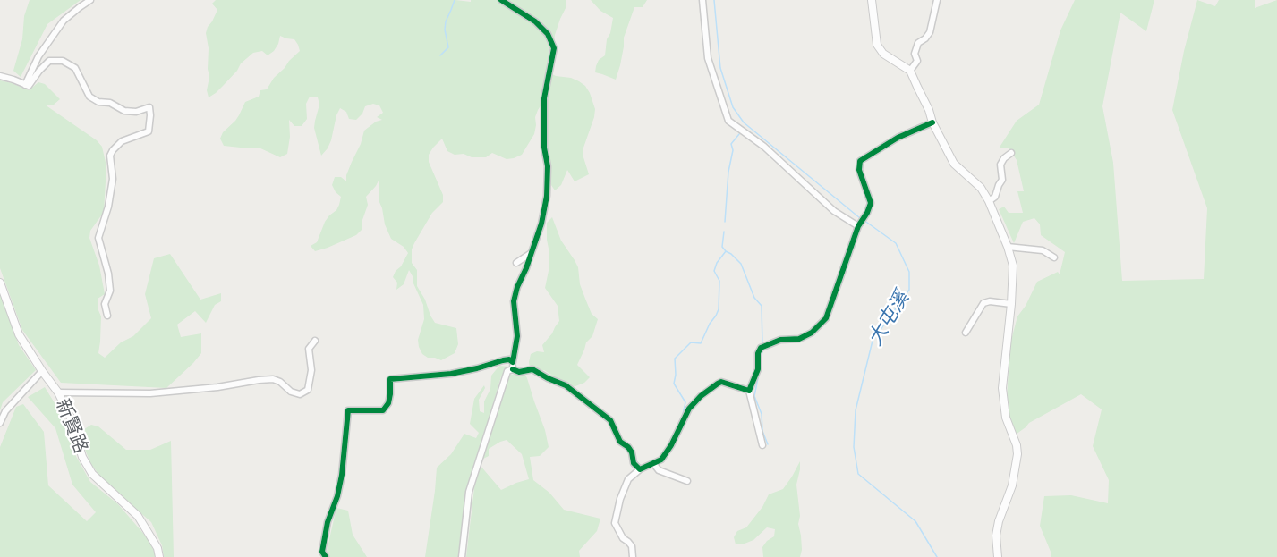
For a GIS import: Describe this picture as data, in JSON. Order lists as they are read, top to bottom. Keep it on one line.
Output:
{"streets":{"street":["新賢路"]},"water":["大屯溪"]}
